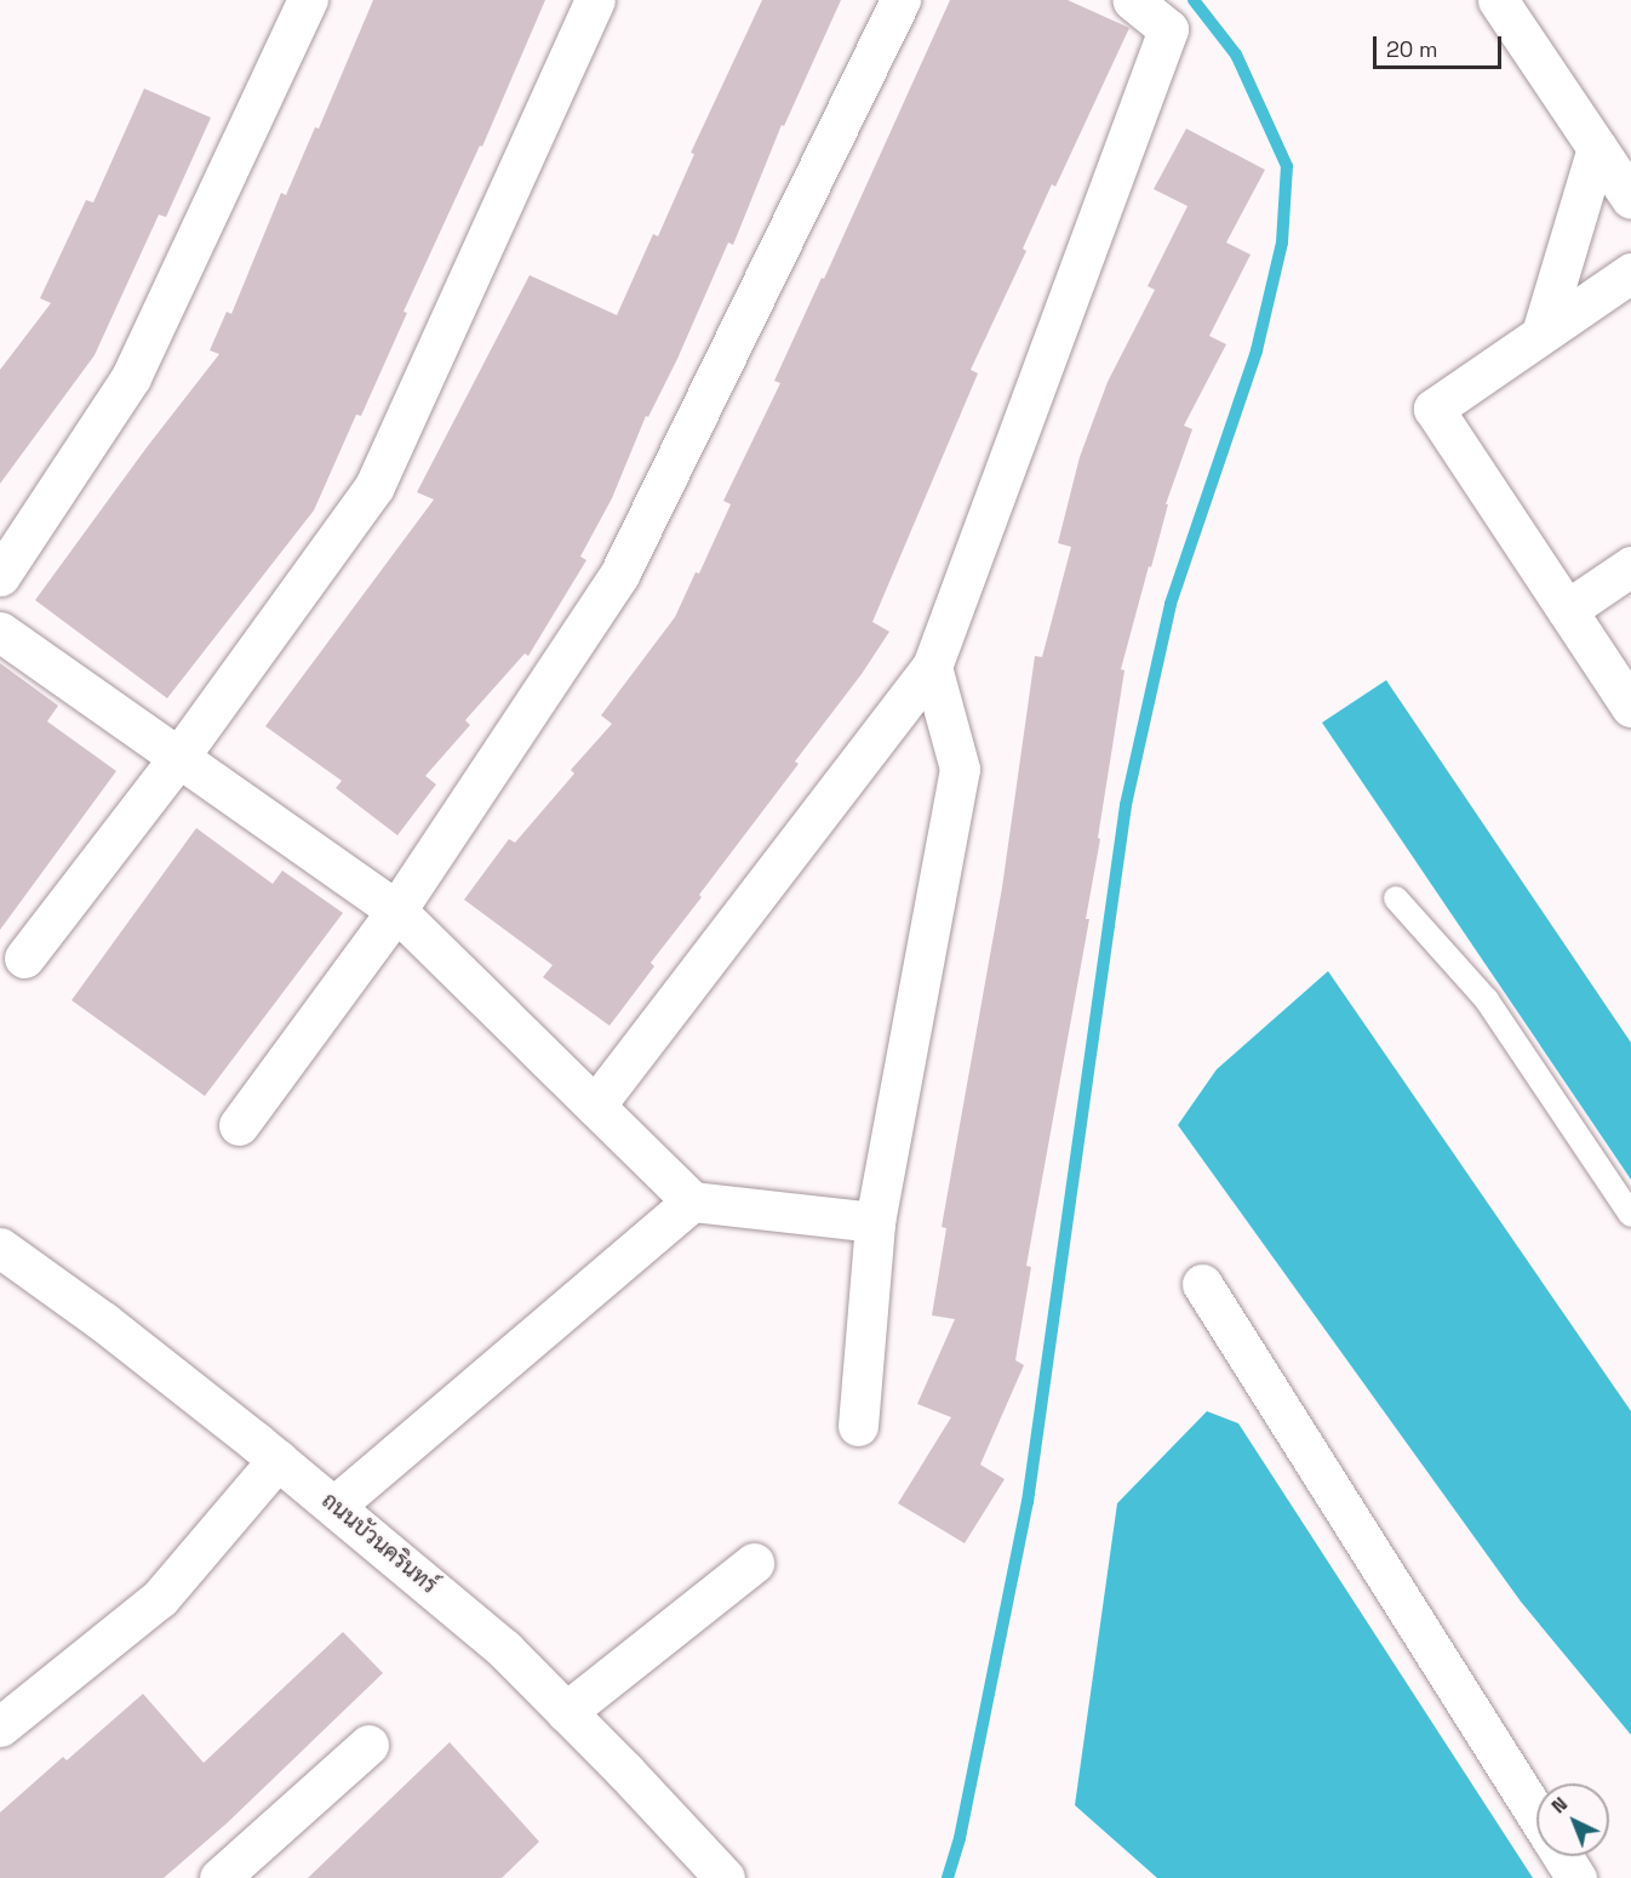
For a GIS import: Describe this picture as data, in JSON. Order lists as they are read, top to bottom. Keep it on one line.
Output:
{"streets":{"street":["ถนนบัวนครินทร์"]},"scale_bar":"20 m","north":"top left"}
